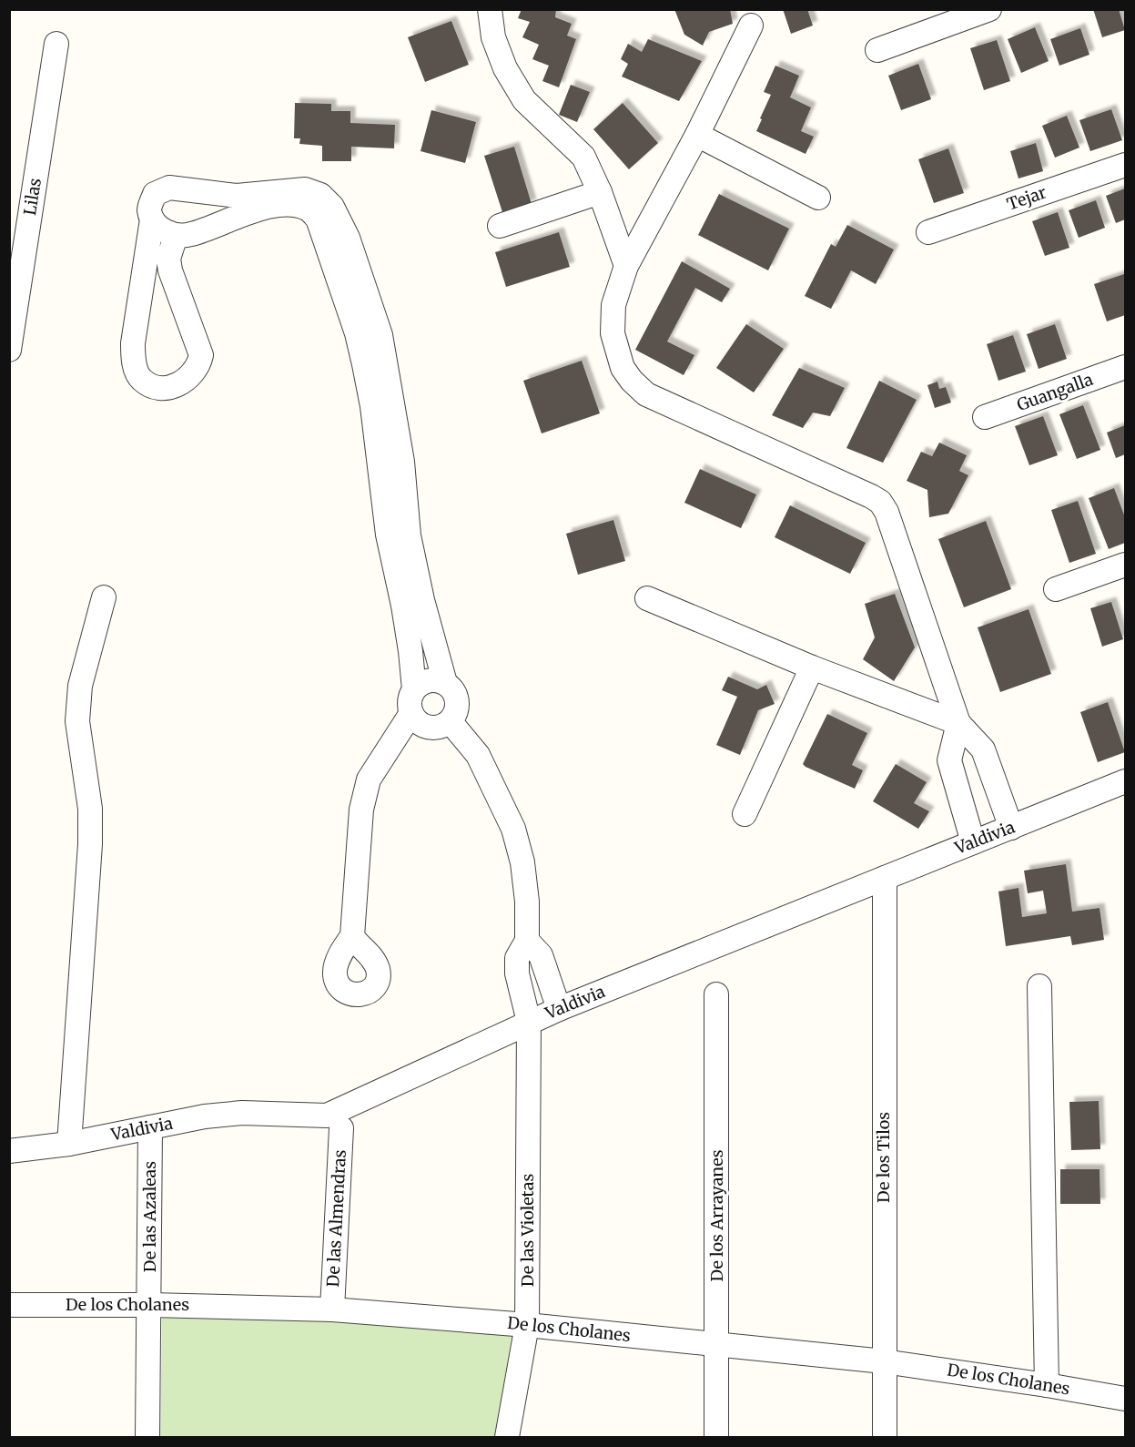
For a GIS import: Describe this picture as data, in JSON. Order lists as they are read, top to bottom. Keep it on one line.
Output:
{"streets":{"street":["Lilas","Tejar","Guangalla","Valdivia","De los Tilos","De los Arrayanes","De las Azaleas","De las Almendras","De las Violetas","De los Cholanes"]},"crossings":[["Valdivia","De los Tilos"],["Valdivia","De las Azaleas"],["Valdivia","De las Violetas"],["De los Tilos","De los Cholanes"],["De los Arrayanes","De los Cholanes"],["De las Azaleas","De los Cholanes"],["De las Almendras","De los Cholanes"],["De las Violetas","De los Cholanes"]]}
